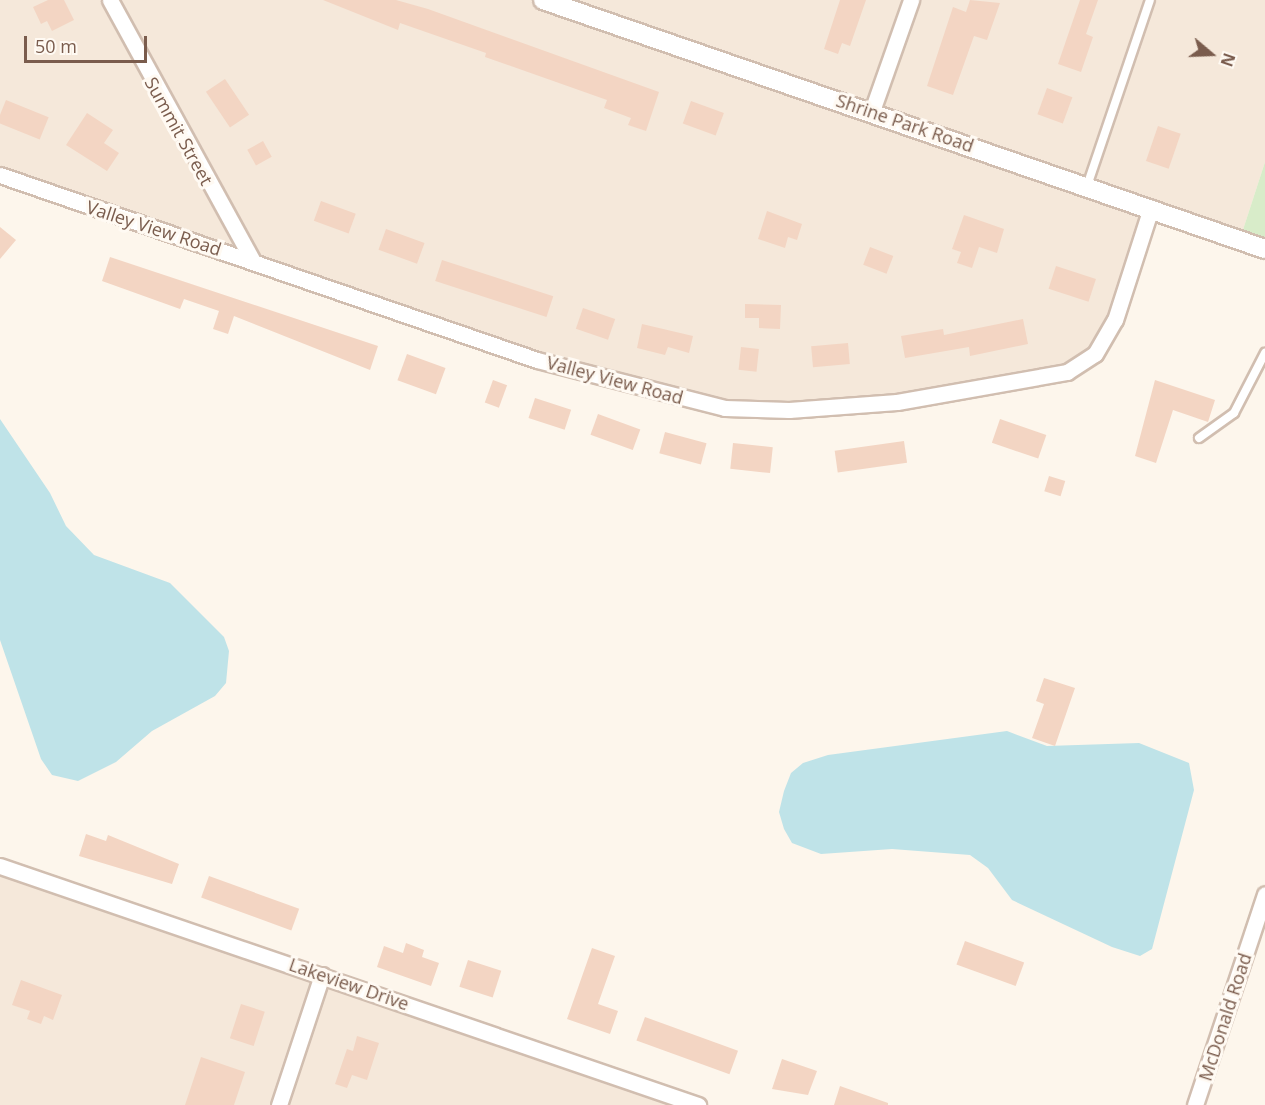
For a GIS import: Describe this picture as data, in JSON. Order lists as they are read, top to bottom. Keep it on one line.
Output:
{"streets":{"street":["Shrine Park Road","Summit Street","Valley View Road","Lakeview Drive","McDonald Road"]},"crossings":[["Shrine Park Road","Valley View Road"],["Summit Street","Valley View Road"]],"scale_bar":"50 m","north":"right"}
